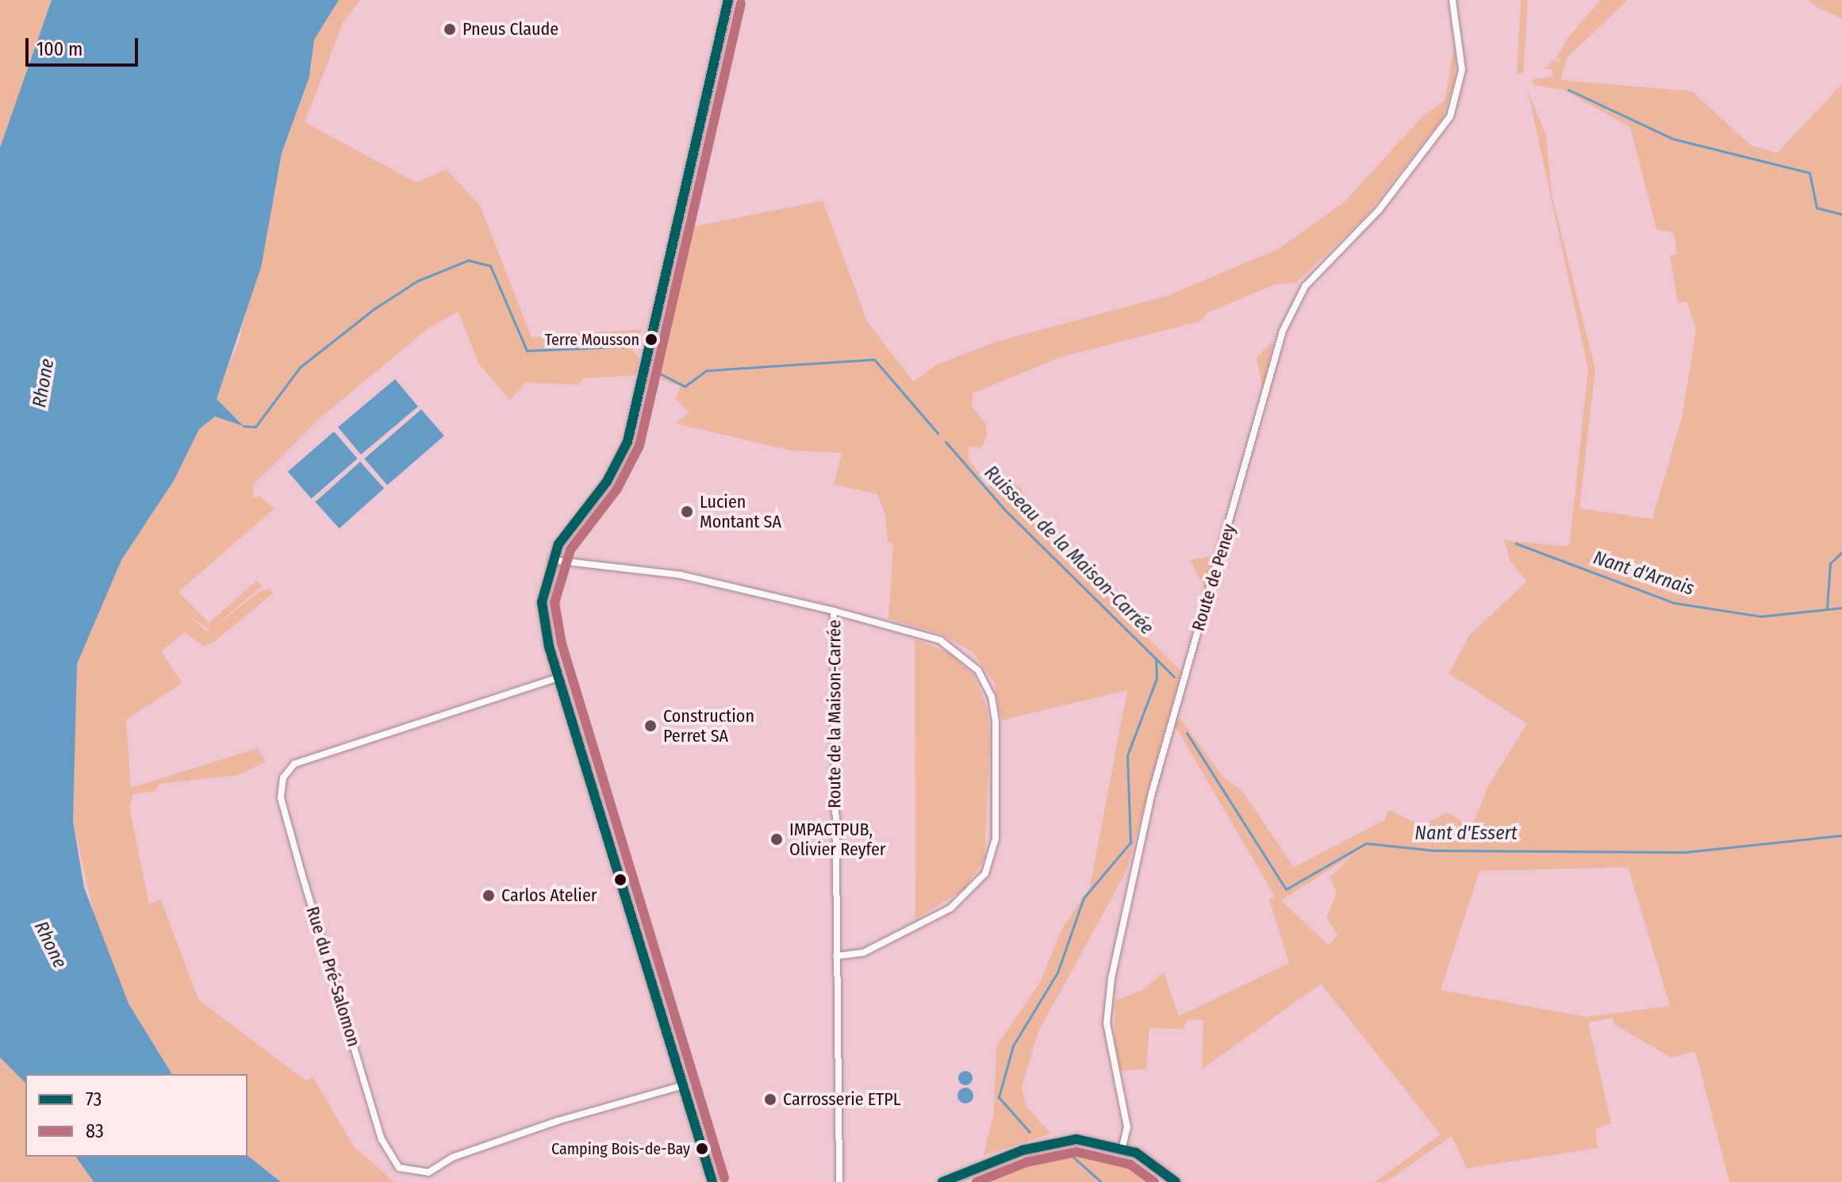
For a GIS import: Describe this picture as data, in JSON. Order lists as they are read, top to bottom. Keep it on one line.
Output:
{"streets":{"street":["Route de Peney","Route de la Maison-Carrée","Rue du Pré-Salomon"]},"water":["Rhone","Ruisseau de la Maison-Carrée","Nant d'Arnais","Nant d'Essert"],"places":["Pneus Claude","Terre Mousson","Lucien Montant SA","Construction Perret SA","IMPACTPUB, Olivier Reyfer","Carlos Atelier","Carrosserie ETPL","Camping Bois-de-Bay"],"lines":["transit line 73","transit line 83"],"legend":["73","83"],"scale_bar":"100 m"}
